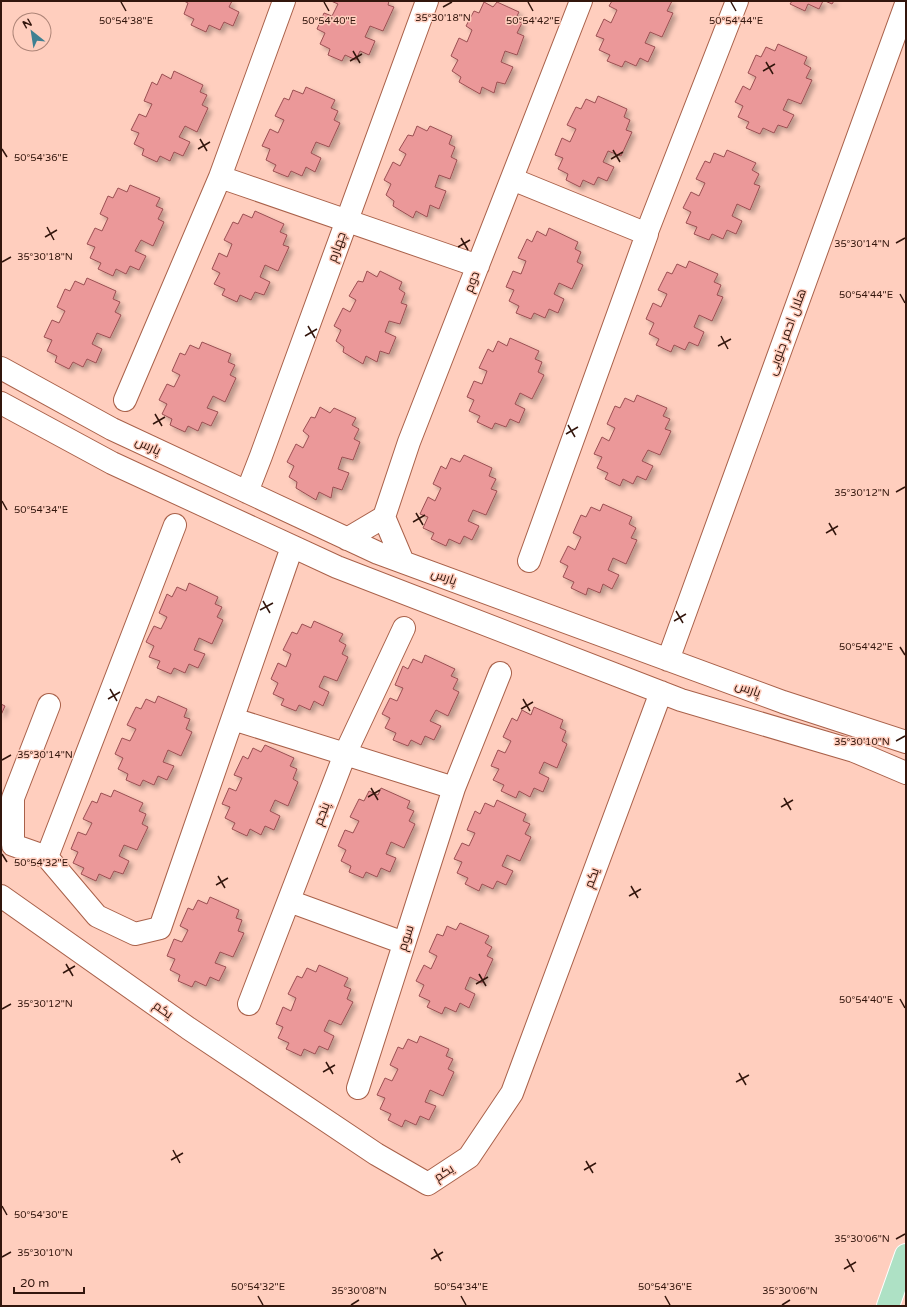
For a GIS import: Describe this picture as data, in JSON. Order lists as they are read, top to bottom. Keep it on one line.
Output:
{"streets":{"street":["چهارم","دوم","هلال احمر جنوبی","پارس","پنجم","یکم","سوم"]},"crossings":[["چهارم","پارس"],["هلال احمر جنوبی","پارس"]],"scale_bar":"20 m","north":"top left","coordinates":["35°30'18\"N","50°54'38\"E","50°54'40\"E","50°54'42\"E","50°54'44\"E","50°54'36\"E","35°30'14\"N","35°30'12\"N","50°54'34\"E","35°30'10\"N","50°54'32\"E","50°54'30\"E","35°30'06\"N","35°30'08\"N"]}
